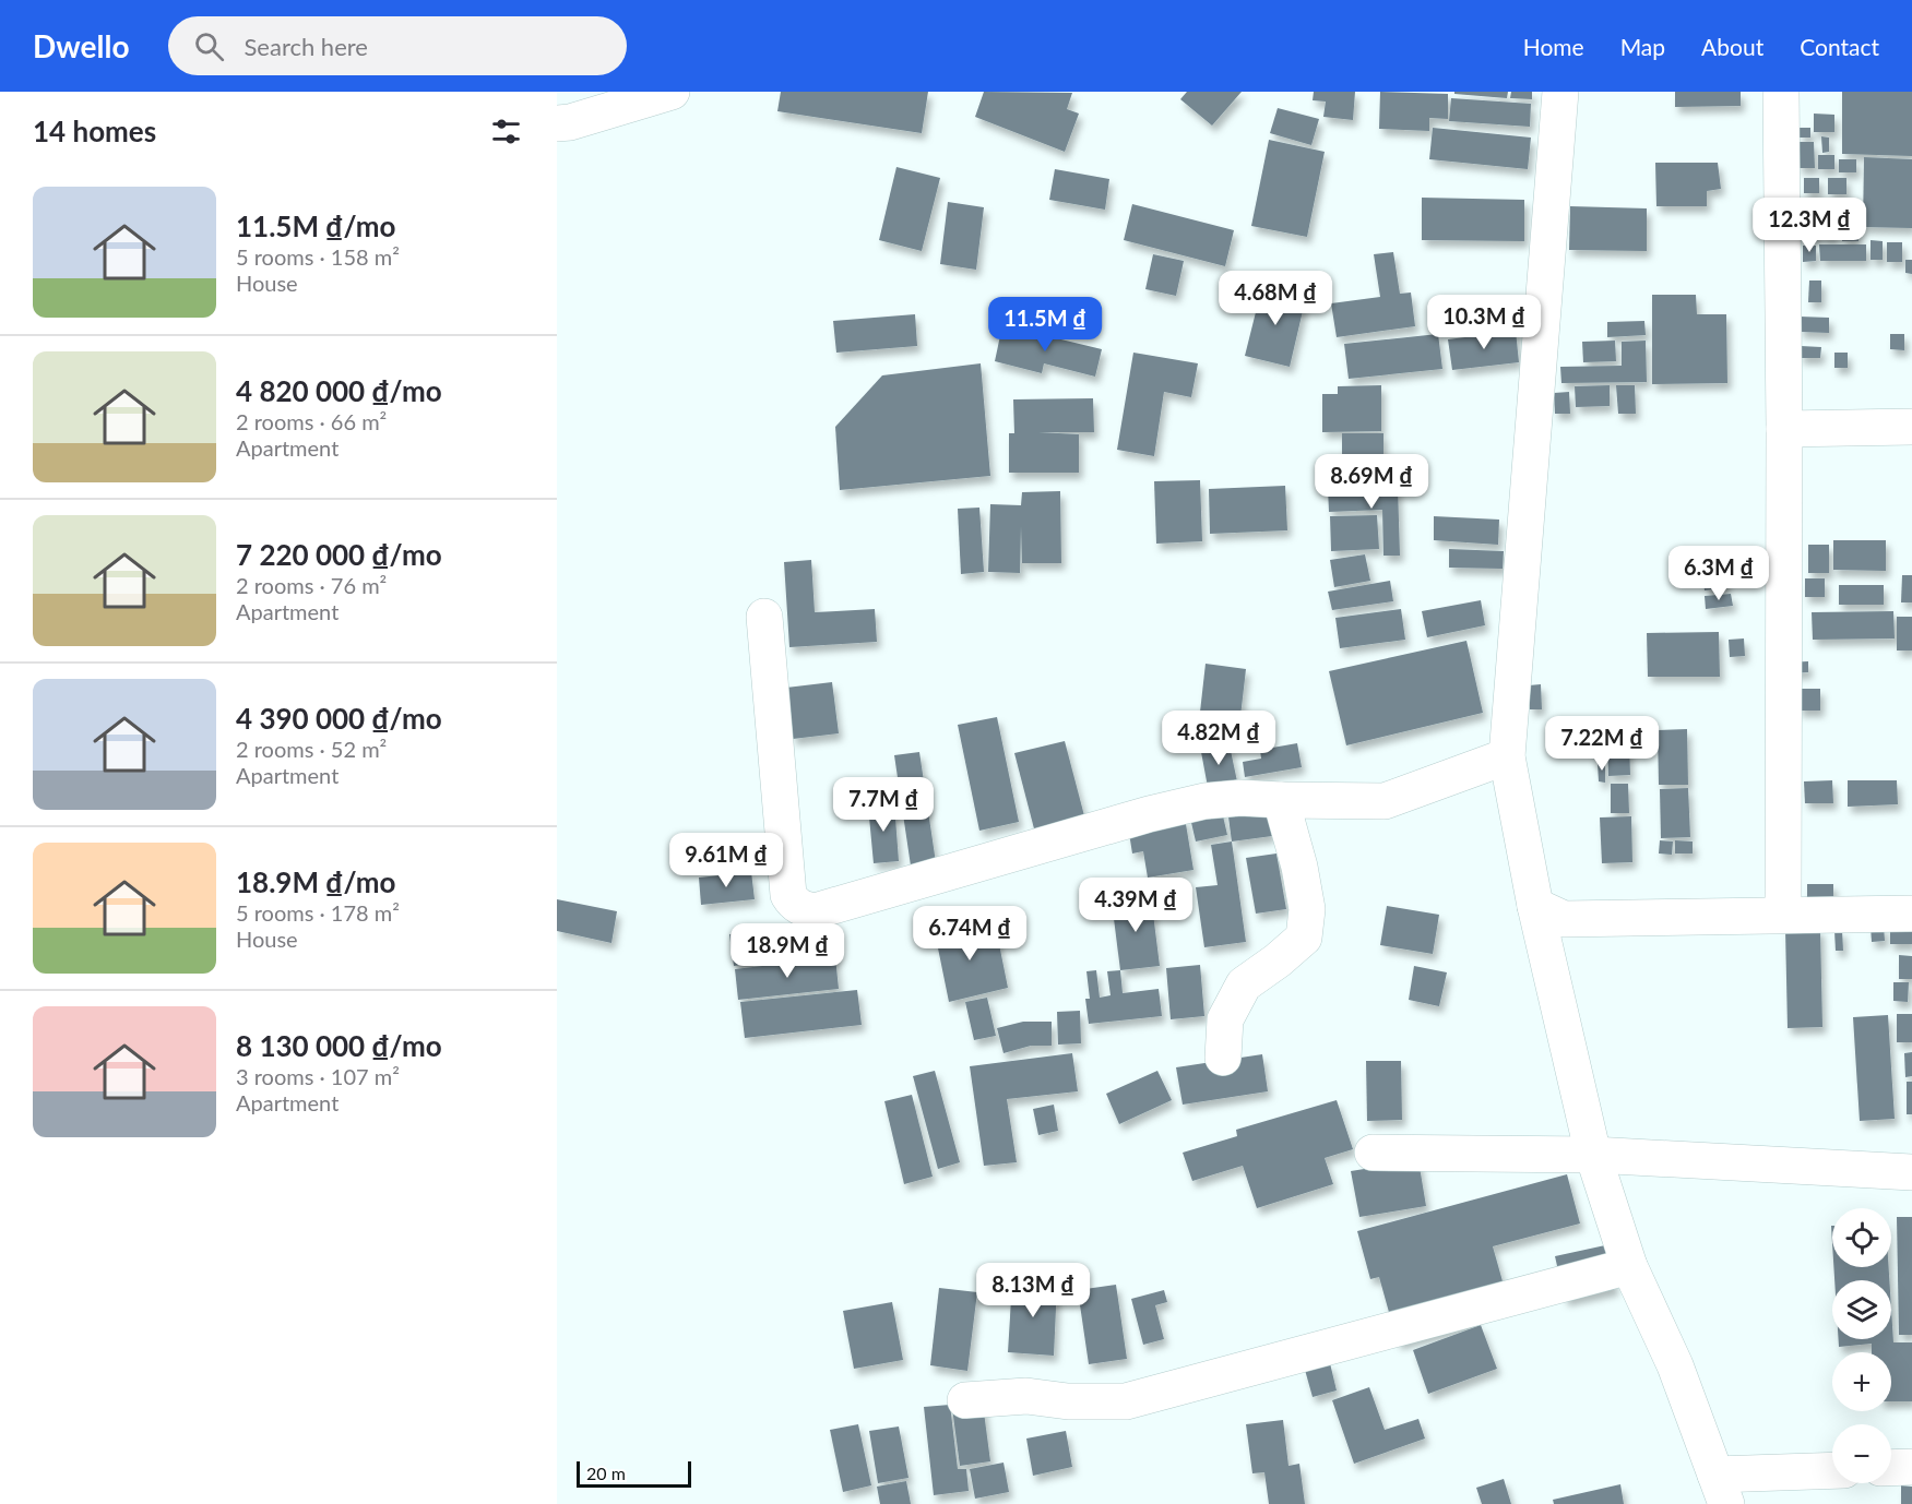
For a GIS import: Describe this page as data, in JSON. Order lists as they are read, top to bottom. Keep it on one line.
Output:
{"scale_bar":"20 m","page":{"header":"Dwello","search":"Search here","nav":["Home","Map","About","Contact"],"heading":"14 homes","list":[{"name":"11.5M ₫/mo","note":"5 rooms · 158 m² · House"},{"name":"4 820 000 ₫/mo","note":"2 rooms · 66 m² · Apartment"},{"name":"7 220 000 ₫/mo","note":"2 rooms · 76 m² · Apartment"},{"name":"4 390 000 ₫/mo","note":"2 rooms · 52 m² · Apartment"},{"name":"18.9M ₫/mo","note":"5 rooms · 178 m² · House"},{"name":"8 130 000 ₫/mo","note":"3 rooms · 107 m² · Apartment"}],"price":["12.3M ₫","4.68M ₫","10.3M ₫","11.5M ₫","8.69M ₫","6.3M ₫","4.82M ₫","7.22M ₫","7.7M ₫","9.61M ₫","4.39M ₫","6.74M ₫","18.9M ₫","8.13M ₫"],"map_buttons":["+","−"],"scale":"20 m"}}
